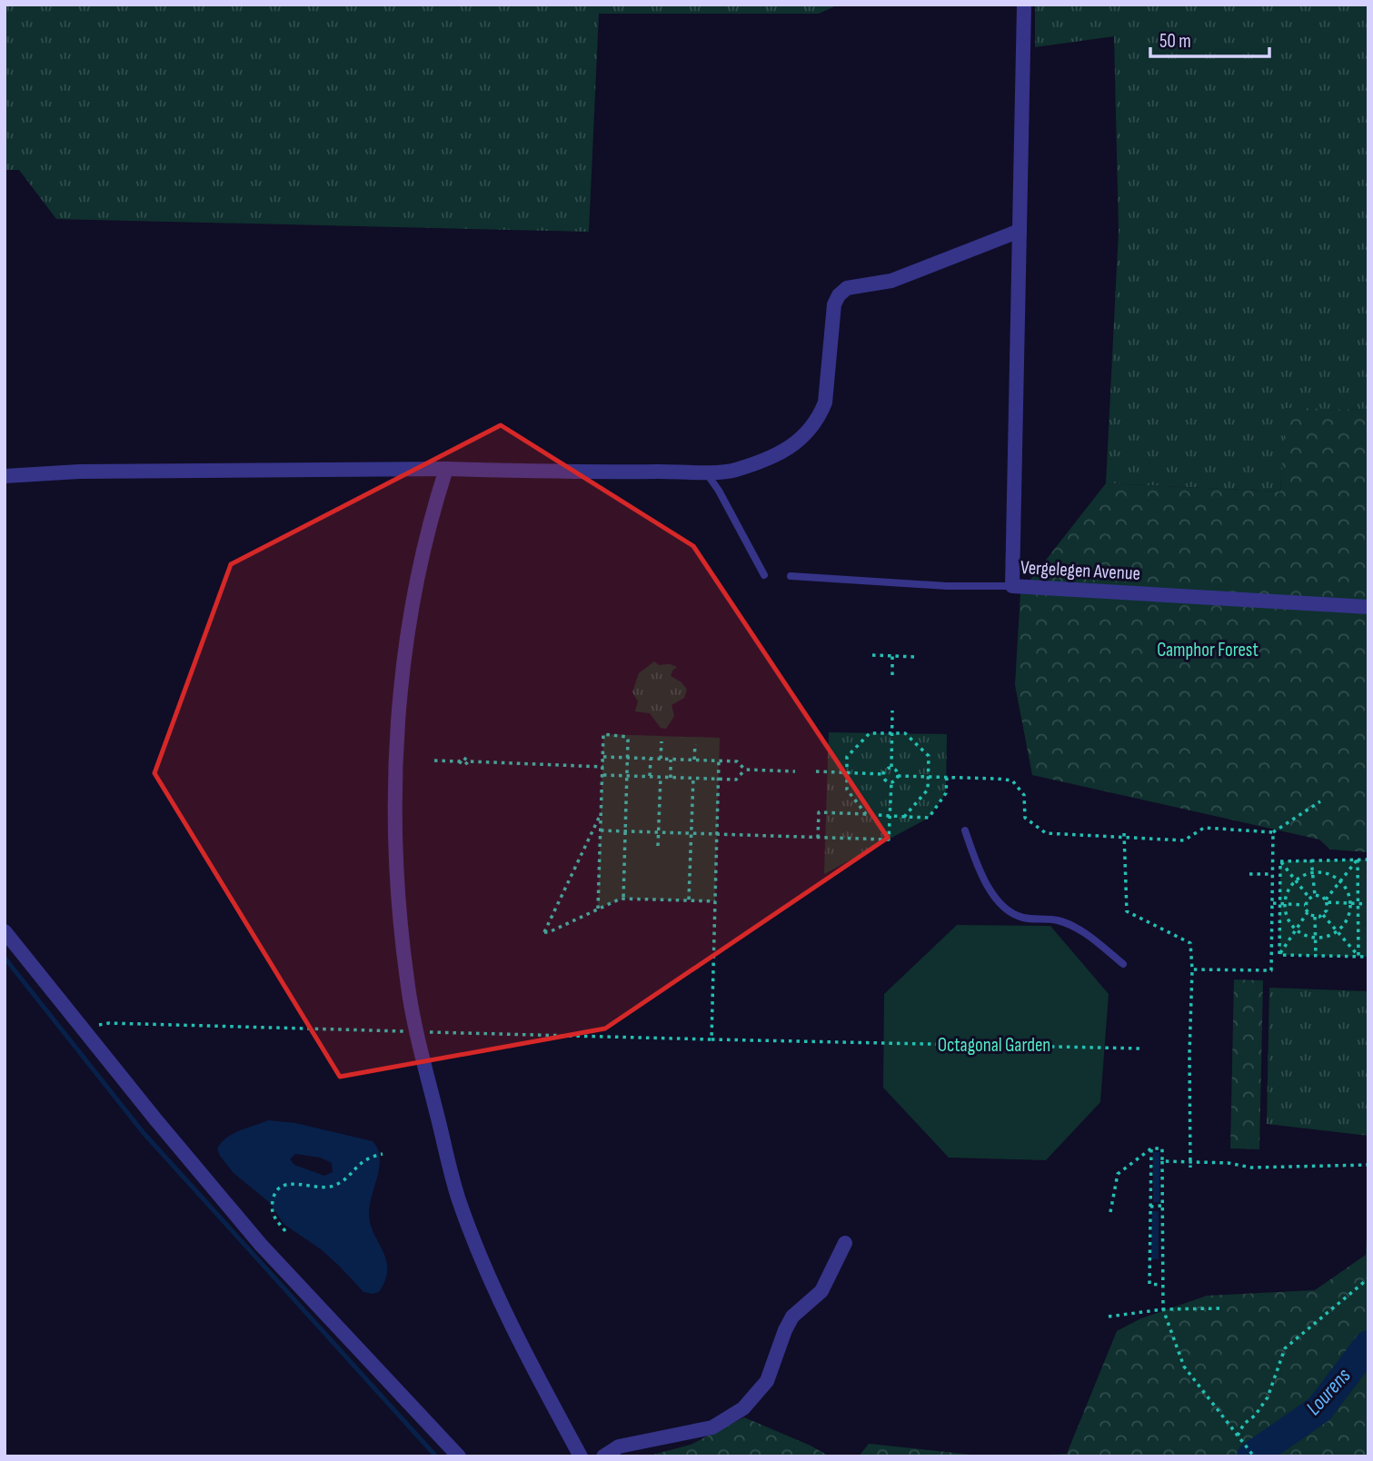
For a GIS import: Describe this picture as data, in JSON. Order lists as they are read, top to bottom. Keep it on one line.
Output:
{"streets":{"street":["Vergelegen Avenue"]},"water":["Lourens"],"parks":["Camphor Forest","Octagonal Garden"],"scale_bar":"50 m"}
